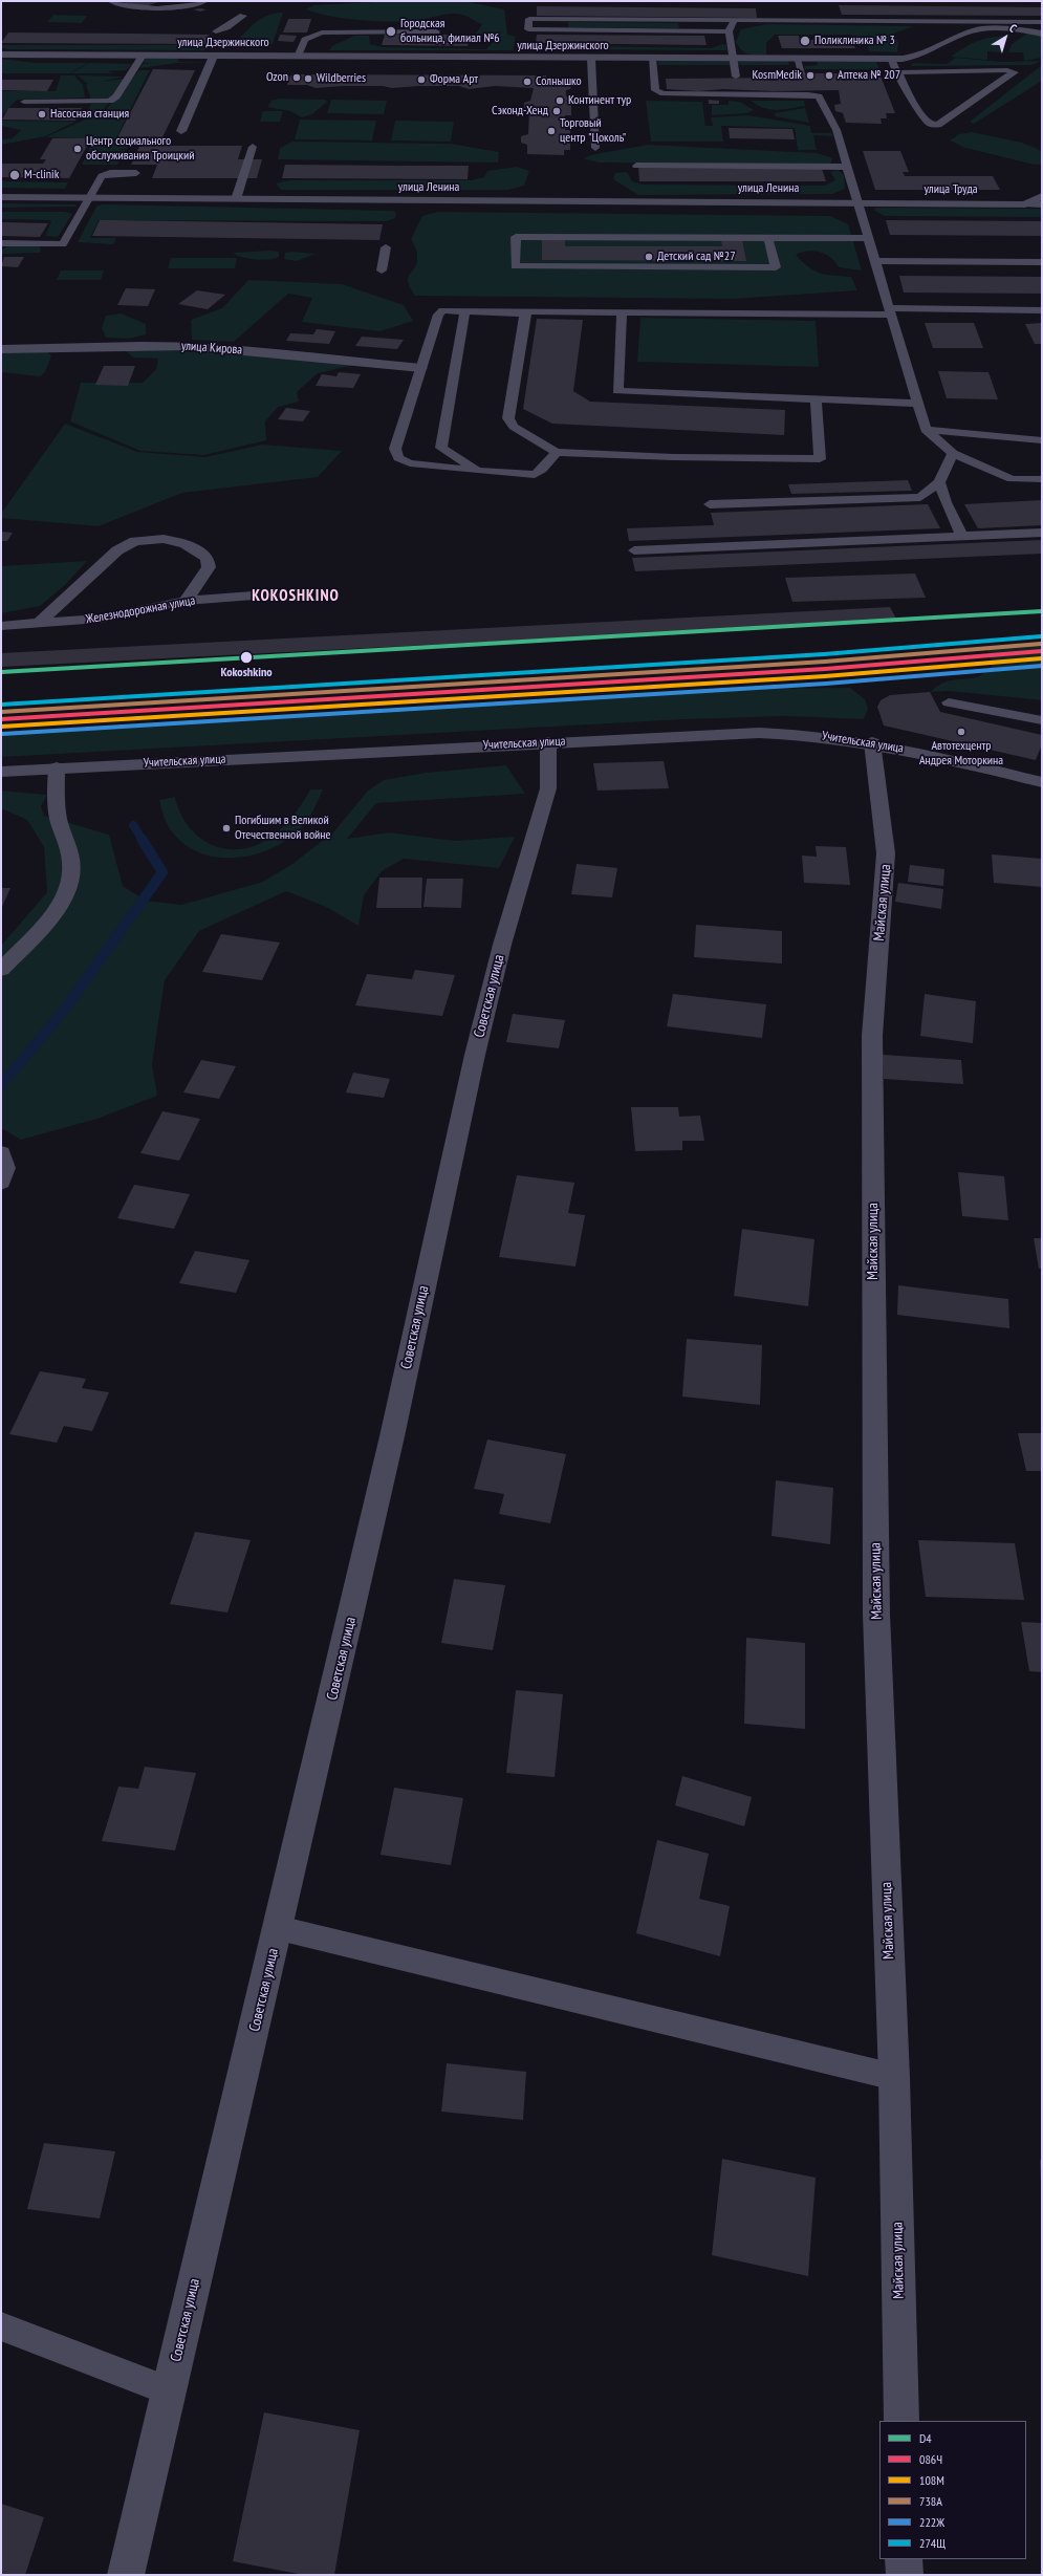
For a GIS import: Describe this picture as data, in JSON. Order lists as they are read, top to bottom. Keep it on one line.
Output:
{"streets":{"street":["улица Дзержинского","улица Ленина","улица Труда","улица Кирова","Железнодорожная улица","Учительская улица","Майская улица","Советская улица"]},"crossings":[["улица Ленина","улица Труда"],["Учительская улица","Майская улица"],["Учительская улица","Советская улица"]],"districts":["KOKOSHKINO"],"places":["Городская больница, филиал №6","Поликлиника № 3","KosmMedik","Аптека № 207","Ozon","Wildberries","Форма Арт","Солнышко","Континент тур","Сэконд-Хенд","Насосная станция","Торговый центр \"Цоколь\"","Центр социального обслуживания Троицкий","M-clinik","Детский сад №27","Kokoshkino","Автотехцентр Андрея Моторкина","Погибшим в Великой Отечественной войне"],"lines":["transit line D4","transit line 274Щ","transit line 738А","transit line 086Ч","transit line 108М","transit line 222Ж"],"legend":["D4","086Ч","108М","738А","222Ж","274Щ"],"north":"top right"}
